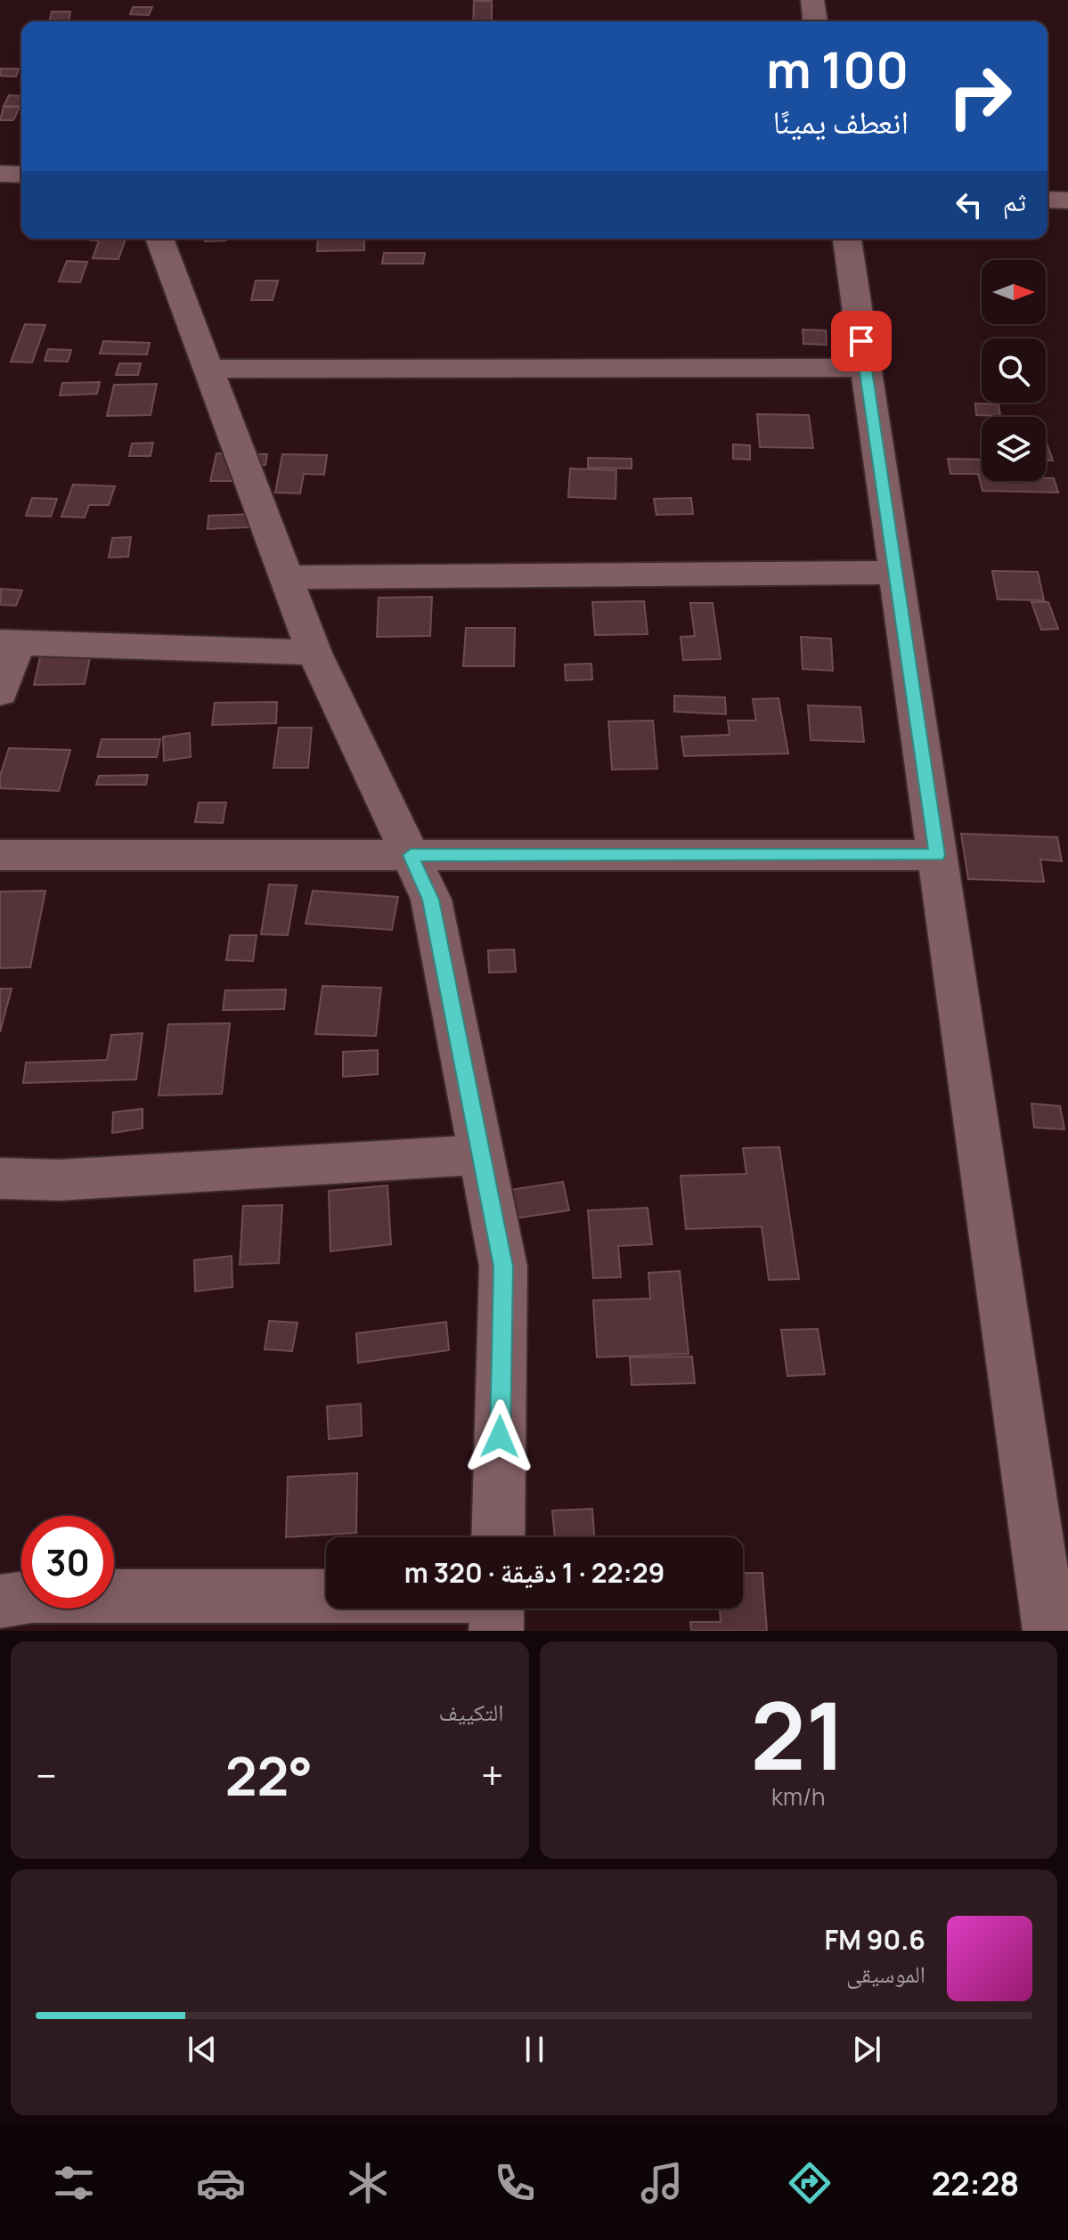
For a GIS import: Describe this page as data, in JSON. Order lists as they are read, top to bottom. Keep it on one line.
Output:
{"north":"right","page":{"turn":["100 m","انعطف يمينًا"],"then":"ثم","limit":"30","trip":"22:29 · 1 دقيقة · 320 m","tile":[["21","km/h"],"التكييف"],"heat":["−","22°","+"],"song":["90.6 FM","الموسيقى"],"tabs":"22:28"}}
